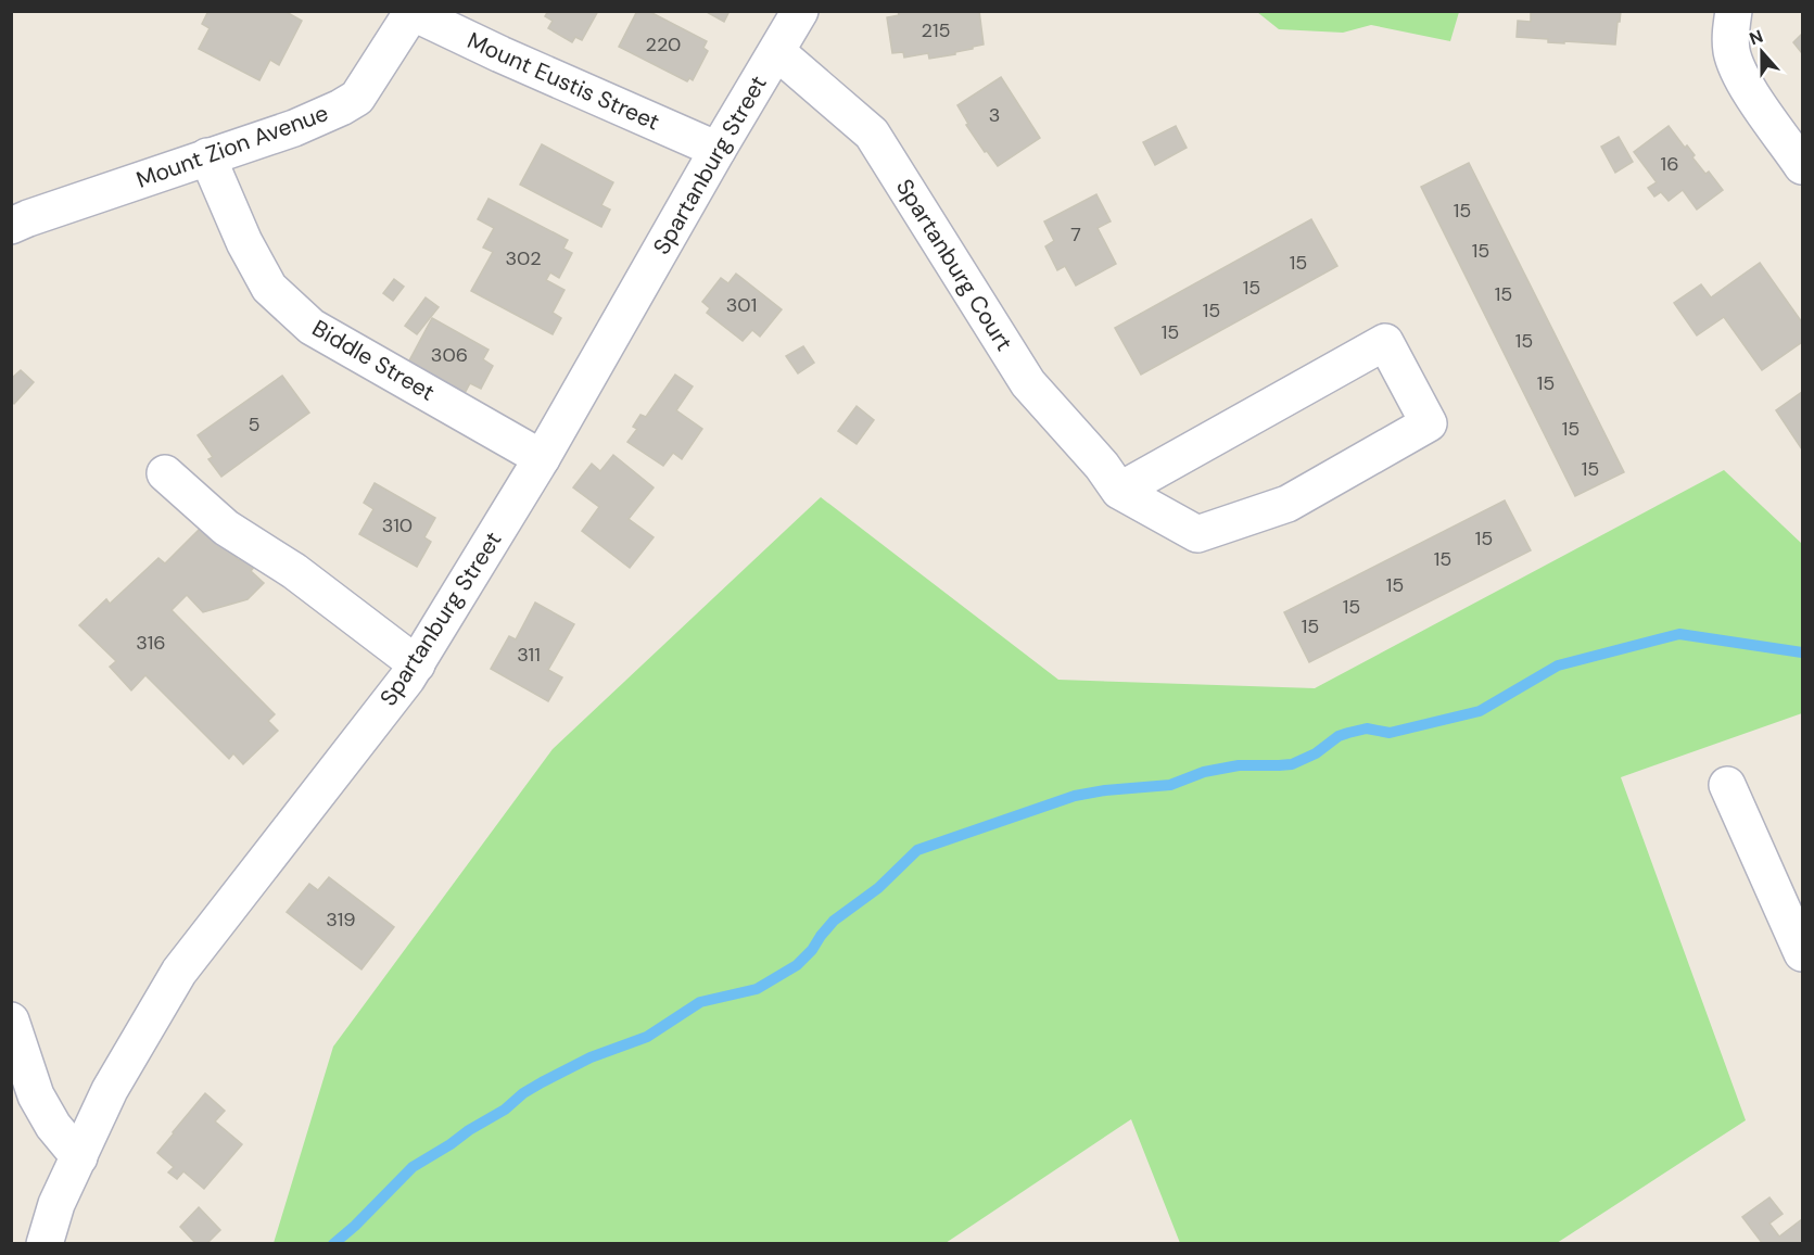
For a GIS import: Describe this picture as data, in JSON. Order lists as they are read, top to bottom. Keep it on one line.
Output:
{"streets":{"street":["Mount Eustis Street","Mount Zion Avenue","Spartanburg Street","Spartanburg Court","Biddle Street"]},"crossings":[["Mount Eustis Street","Mount Zion Avenue"],["Mount Eustis Street","Spartanburg Street"],["Mount Zion Avenue","Biddle Street"],["Spartanburg Street","Spartanburg Court"],["Spartanburg Street","Biddle Street"]],"house_numbers":["215","220","3","16","15","7","15","302","15","15","15","301","15","15","15","306","15","5","15","15","310","15","15","15","15","15","316","311","319"],"north":"top"}
